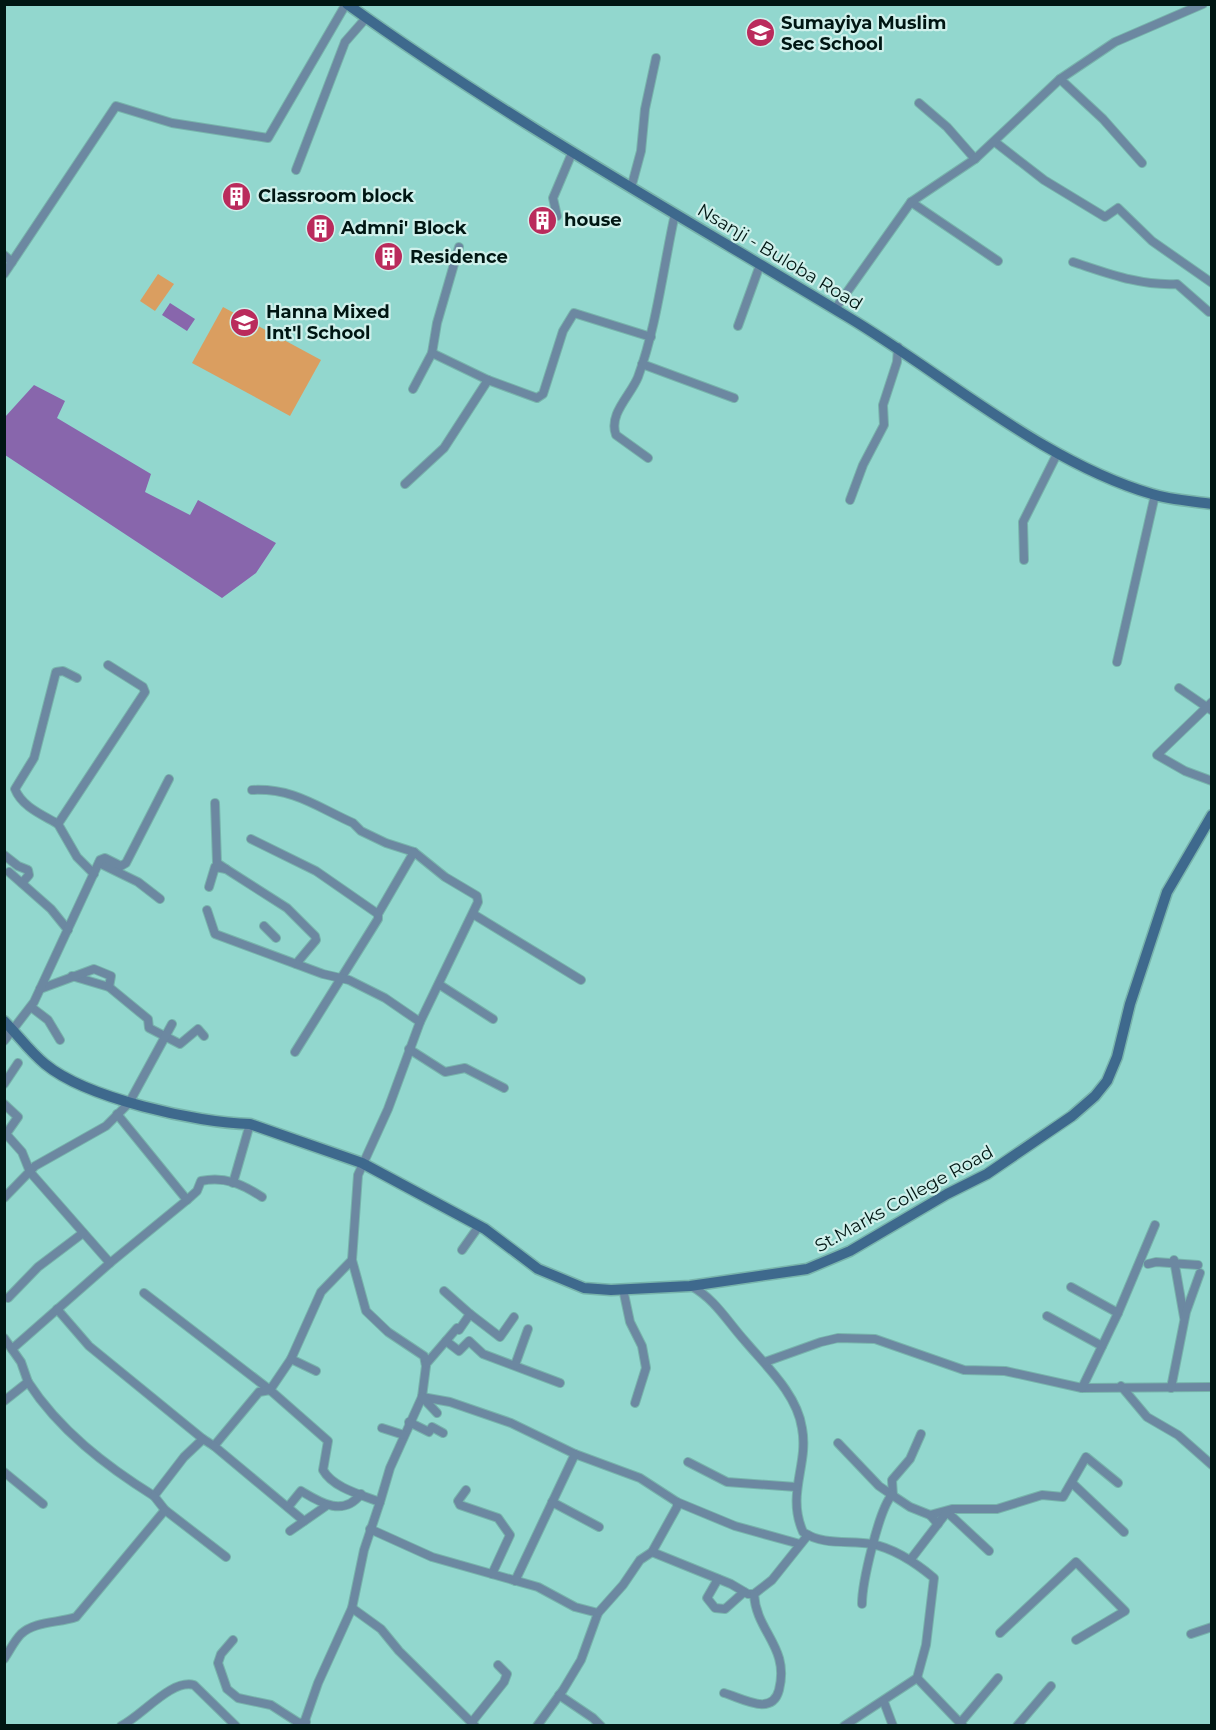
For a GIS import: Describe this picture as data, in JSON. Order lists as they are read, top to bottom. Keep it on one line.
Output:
{"streets":{"main road":["Nsanji - Buloba Road","St.Marks College Road"]},"places":{"school or university":["Sumayiya Muslim Sec School","Hanna Mixed Int'l School"],"building":["Classroom block","house","Admni' Block","Residence"]}}
